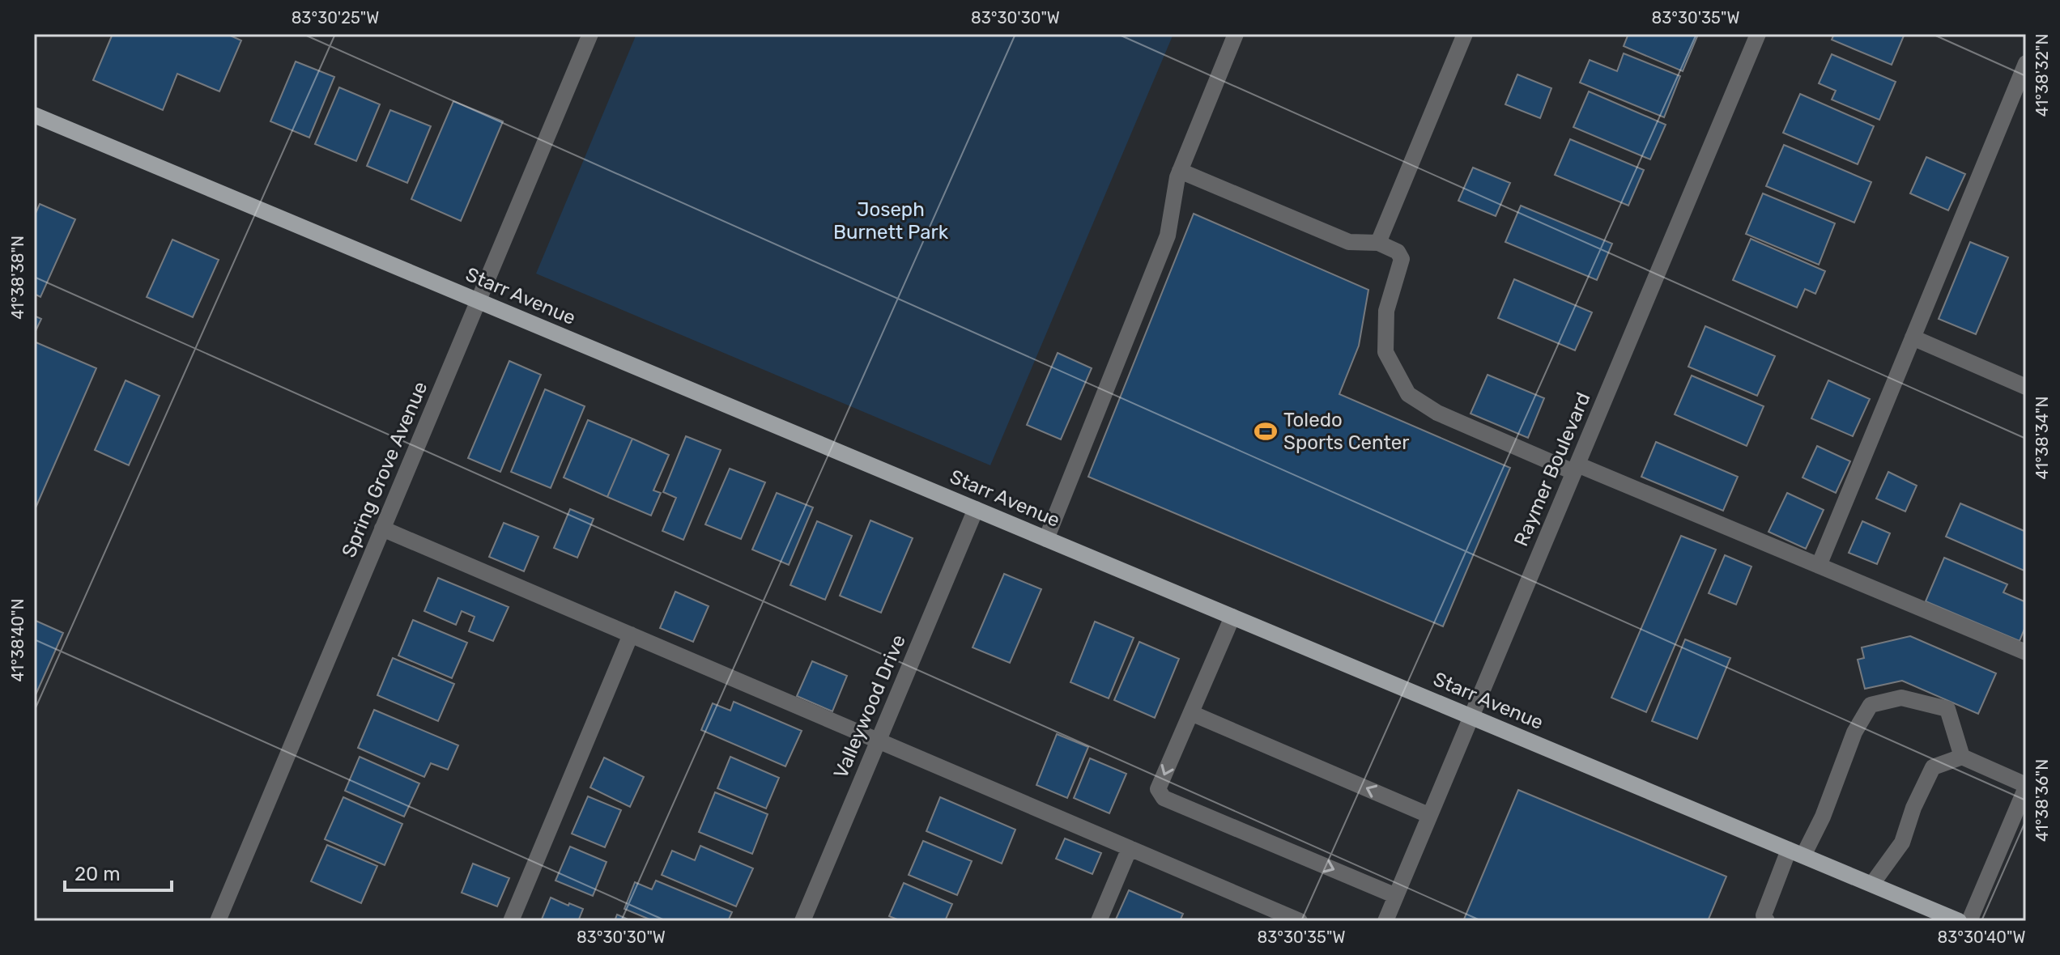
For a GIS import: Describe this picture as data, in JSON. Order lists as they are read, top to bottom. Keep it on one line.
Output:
{"streets":{"main road":["Starr Avenue"],"street":["Spring Grove Avenue","Raymer Boulevard","Valleywood Drive"]},"crossings":[["Starr Avenue","Spring Grove Avenue"],["Starr Avenue","Raymer Boulevard"],["Starr Avenue","Valleywood Drive"]],"parks":["Joseph Burnett Park"],"places":{"sports":["Toledo Sports Center"]},"scale_bar":"20 m","coordinates":["83°30'25\"W","83°30'30\"W","83°30'35\"W","41°38'32\"N","41°38'38\"N","41°38'34\"N","41°38'40\"N","41°38'36\"N","83°30'40\"W"]}
